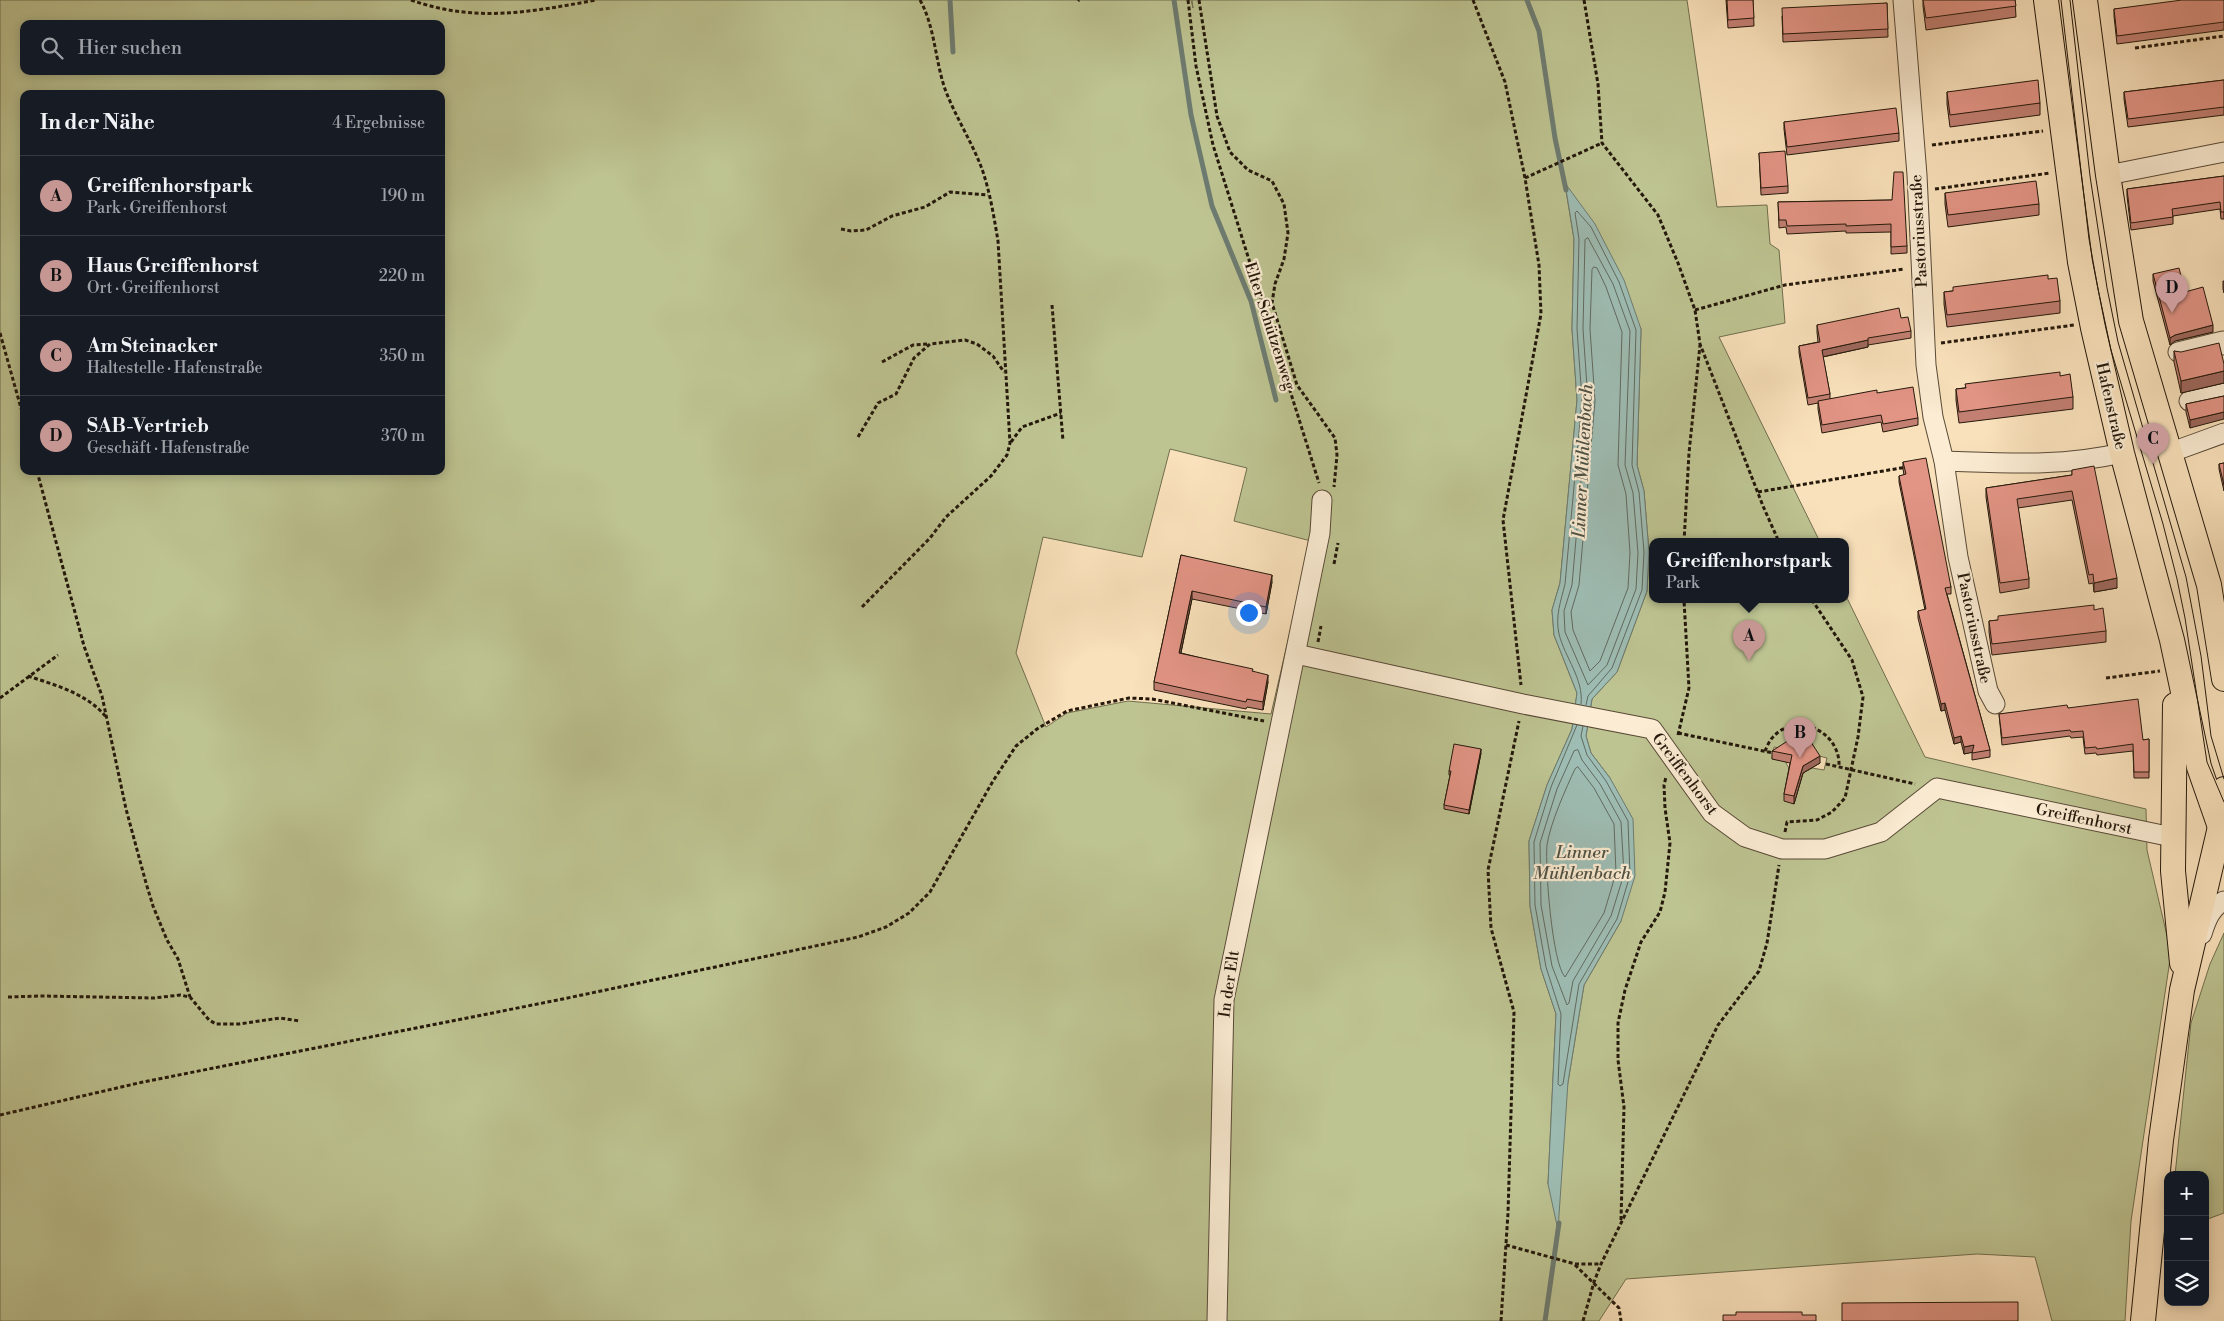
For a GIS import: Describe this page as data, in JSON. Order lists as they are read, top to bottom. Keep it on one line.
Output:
{"streets":{"main road":["Hafenstraße"],"street":["Pastoriusstraße","Greiffenhorst","In der Elt"],"path":["Elter Schützenweg"]},"crossings":[["Greiffenhorst","In der Elt"]],"water":["Linner Mühlenbach"],"page":{"search":"Hier suchen","heading":["In der Nähe","4 Ergebnisse"],"list":[{"mark":"A","name":"Greiffenhorstpark","note":"Park · Greiffenhorst","value":"190 m"},{"mark":"B","name":"Haus Greiffenhorst","note":"Ort · Greiffenhorst","value":"220 m"},{"mark":"C","name":"Am Steinacker","note":"Haltestelle · Hafenstraße","value":"350 m"},{"mark":"D","name":"SAB-Vertrieb","note":"Geschäft · Hafenstraße","value":"370 m"}],"pins":["D","C","A","B"],"popup":["Greiffenhorstpark","Park"],"map_buttons":["+","−"]}}
